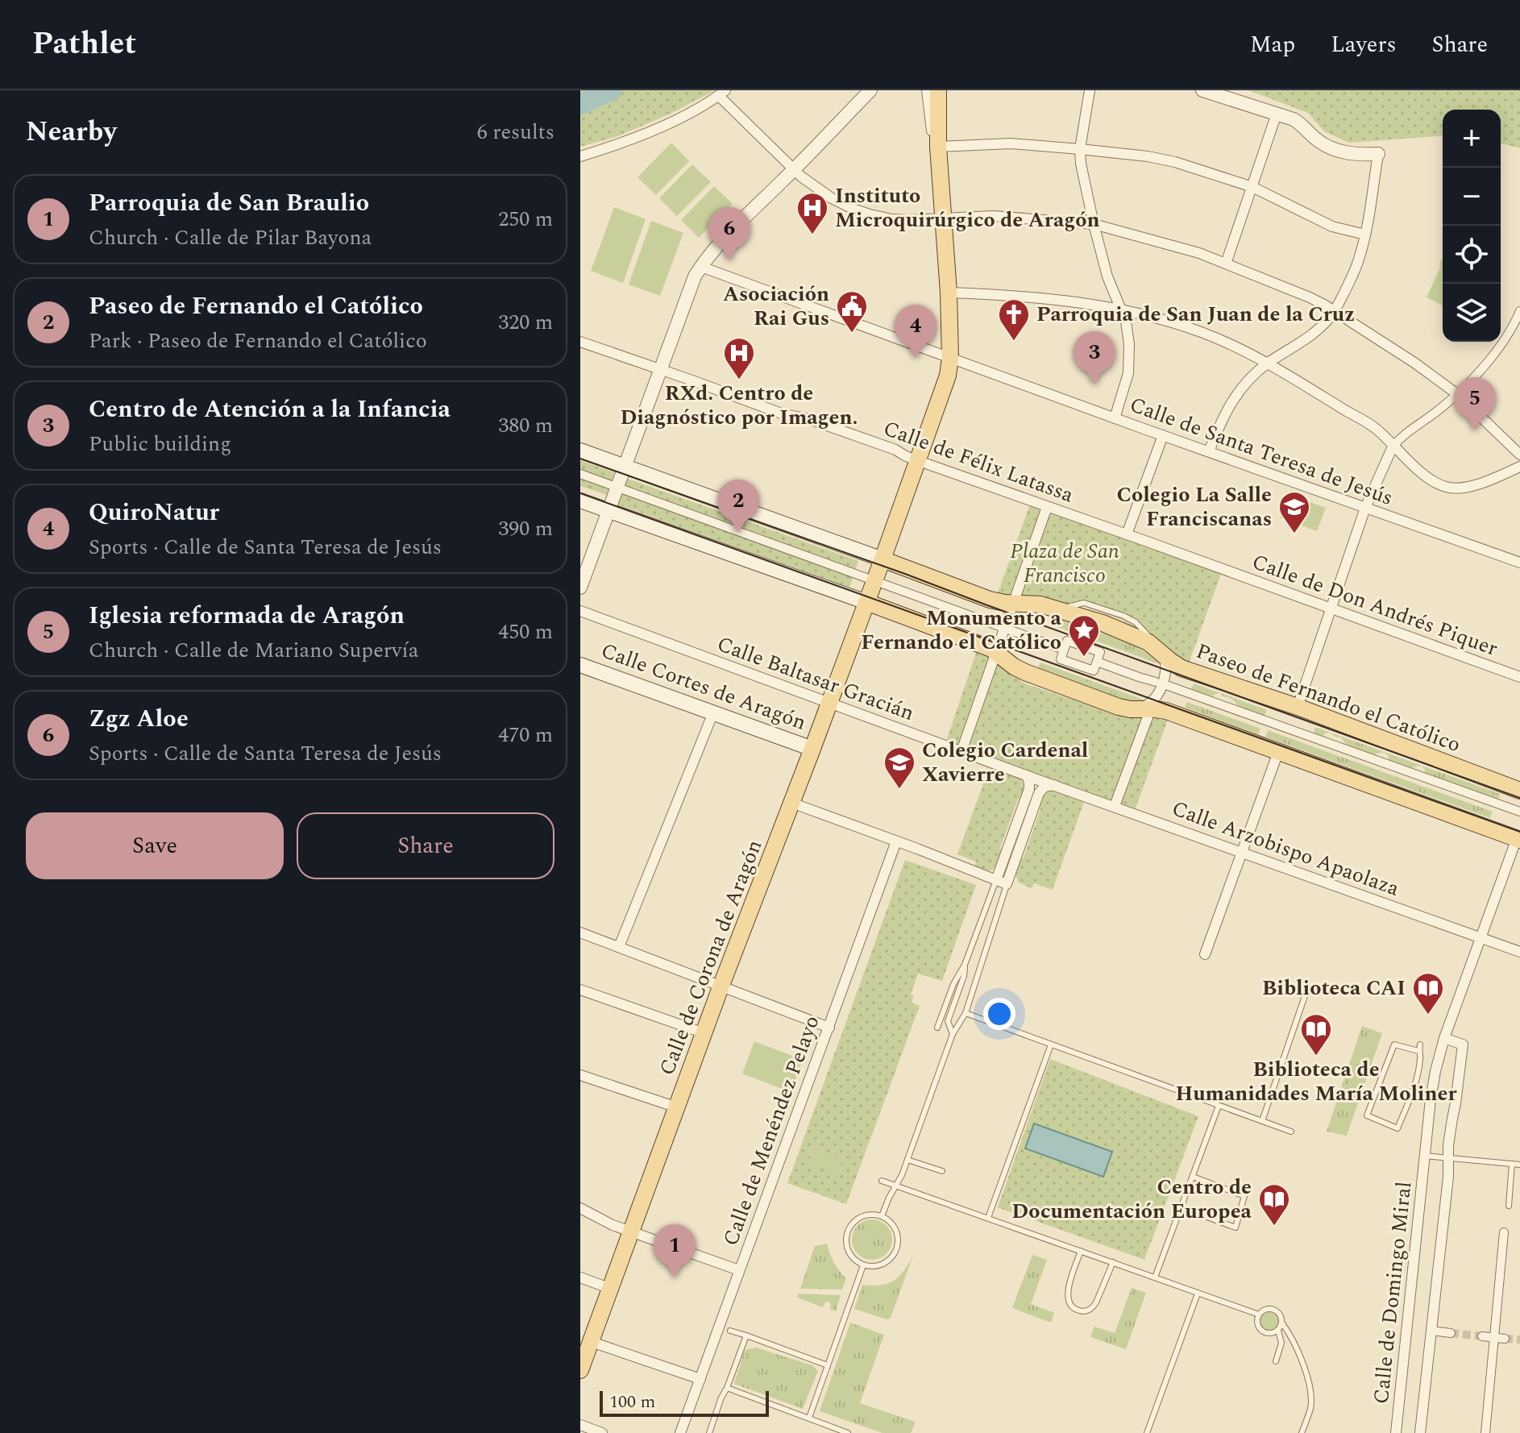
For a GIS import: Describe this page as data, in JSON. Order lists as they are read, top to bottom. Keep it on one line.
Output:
{"streets":{"main road":["Calle Cortes de Aragón","Paseo de Fernando el Católico","Calle de Corona de Aragón"],"street":["Calle de Santa Teresa de Jesús","Calle de Félix Latassa","Calle de Don Andrés Piquer","Calle Baltasar Gracián","Calle Arzobispo Apaolaza","Calle de Menéndez Pelayo","Calle de Domingo Miral"]},"crossings":[["Calle de Santa Teresa de Jesús","Calle de Corona de Aragón"],["Calle de Félix Latassa","Calle de Don Andrés Piquer"],["Calle de Félix Latassa","Calle de Corona de Aragón"],["Calle Baltasar Gracián","Calle Arzobispo Apaolaza"],["Calle Baltasar Gracián","Calle de Corona de Aragón"],["Calle Cortes de Aragón","Calle de Corona de Aragón"],["Paseo de Fernando el Católico","Calle de Corona de Aragón"],["Calle Arzobispo Apaolaza","Calle de Domingo Miral"]],"parks":["Plaza de San Francisco"],"places":{"hospital":["Instituto Microquirúrgico de Aragón","RXd. Centro de Diagnóstico por Imagen."],"public building":["Asociación Rai Gus"],"church":["Parroquia de San Juan de la Cruz"],"school or university":["Colegio La Salle Franciscanas","Colegio Cardenal Xavierre"],"place":["Monumento a Fernando el Católico"],"library":["Biblioteca CAI","Biblioteca de Humanidades María Moliner","Centro de Documentación Europea"]},"scale_bar":"100 m","page":{"header":"Pathlet","nav":["Map","Layers","Share"],"heading":["Nearby","6 results"],"map_buttons":["+","−"],"list":[{"mark":"1","name":"Parroquia de San Braulio","note":"Church · Calle de Pilar Bayona","value":"250 m"},{"mark":"2","name":"Paseo de Fernando el Católico","note":"Park · Paseo de Fernando el Católico","value":"320 m"},{"mark":"3","name":"Centro de Atención a la Infancia","note":"Public building","value":"380 m"},{"mark":"4","name":"QuiroNatur","note":"Sports · Calle de Santa Teresa de Jesús","value":"390 m"},{"mark":"5","name":"Iglesia reformada de Aragón","note":"Church · Calle de Mariano Supervía","value":"450 m"},{"mark":"6","name":"Zgz Aloe","note":"Sports · Calle de Santa Teresa de Jesús","value":"470 m"}],"pins":["6","4","3","5","2","1"],"buttons":["Save","Share"],"scale":"100 m"}}
